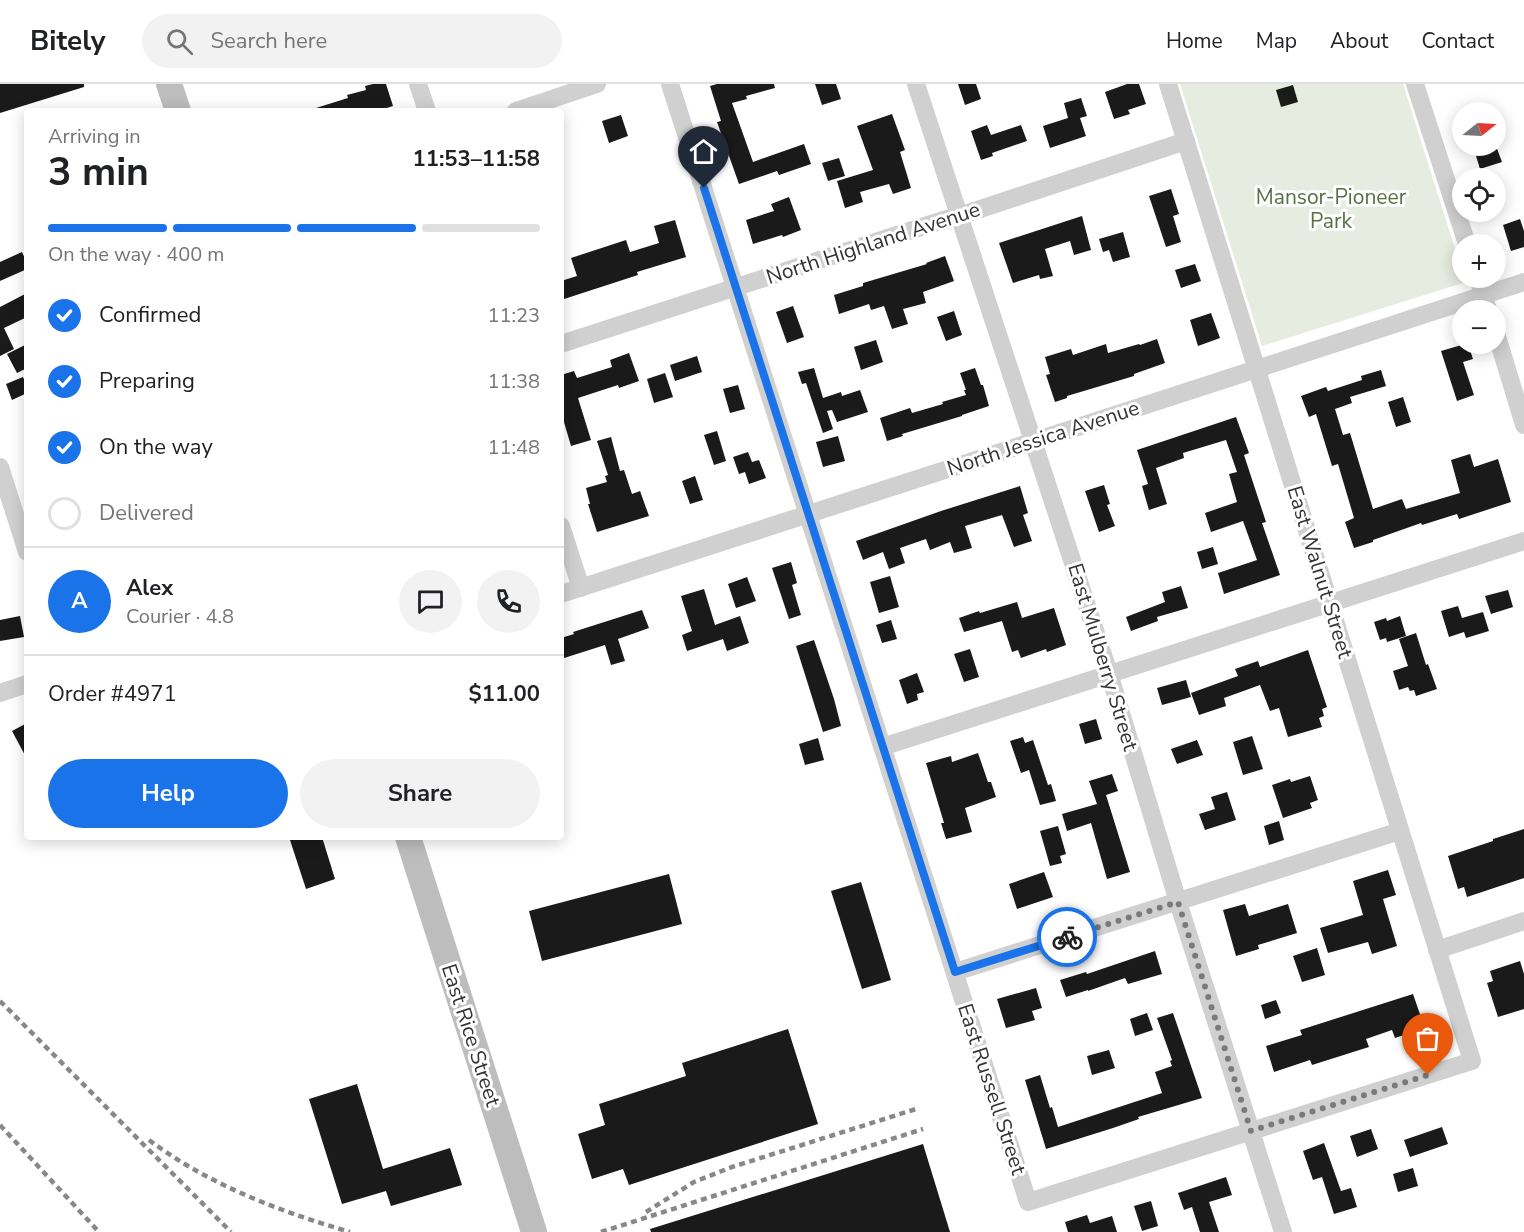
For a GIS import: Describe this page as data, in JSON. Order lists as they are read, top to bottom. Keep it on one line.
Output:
{"streets":{"main road":["East Rice Street"],"street":["North Highland Avenue","North Jessica Avenue","East Walnut Street","East Mulberry Street","East Russell Street"]},"crossings":[["North Highland Avenue","East Walnut Street"],["North Highland Avenue","East Mulberry Street"],["North Highland Avenue","East Russell Street"],["North Jessica Avenue","East Walnut Street"],["North Jessica Avenue","East Mulberry Street"],["North Jessica Avenue","East Russell Street"],["East Walnut Street","East Mulberry Street"],["East Walnut Street","East Russell Street"],["East Mulberry Street","East Russell Street"]],"parks":["Mansor-Pioneer Park"],"north":"right","page":{"header":"Bitely","search":"Search here","nav":["Home","Map","About","Contact"],"map_buttons":["+","−"],"heading":["3 min","Arriving in","11:53–11:58"],"panel":["Alex","Courier · 4.8","Order #4971","$11.00"],"bar":"On the way · 400 m","list":[["Confirmed","11:23"],["Preparing","11:38"],["On the way","11:48"],"Delivered"],"round":"A","buttons":["Help","Share"]}}
